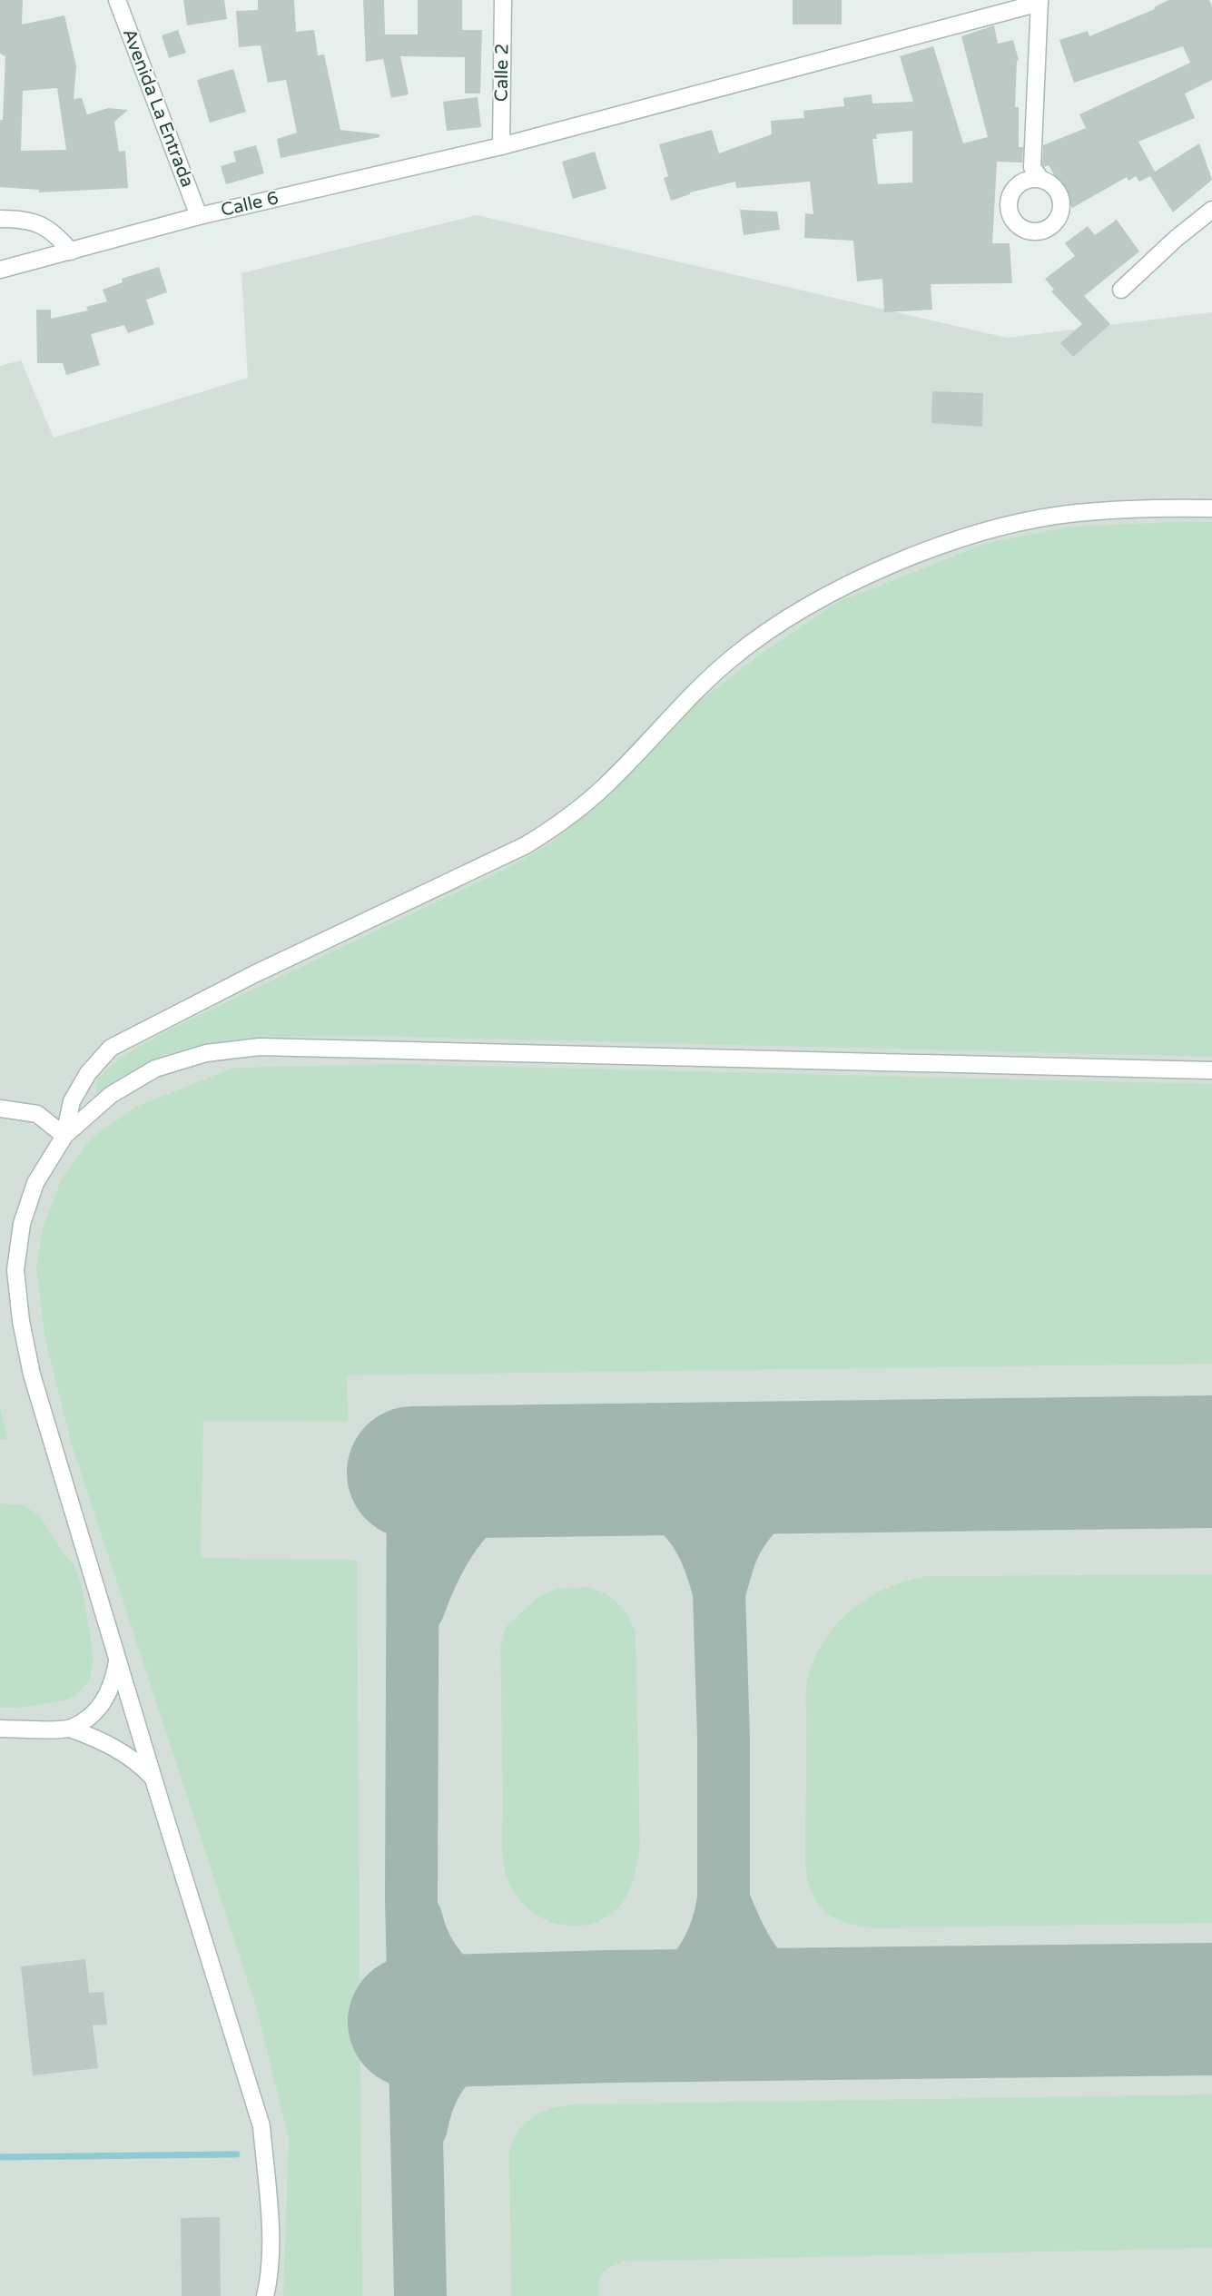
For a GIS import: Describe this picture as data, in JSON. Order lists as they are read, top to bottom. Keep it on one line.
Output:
{"streets":{"street":["Calle 2","Avenida La Entrada","Calle 6"]},"crossings":[["Calle 2","Calle 6"],["Avenida La Entrada","Calle 6"]]}
